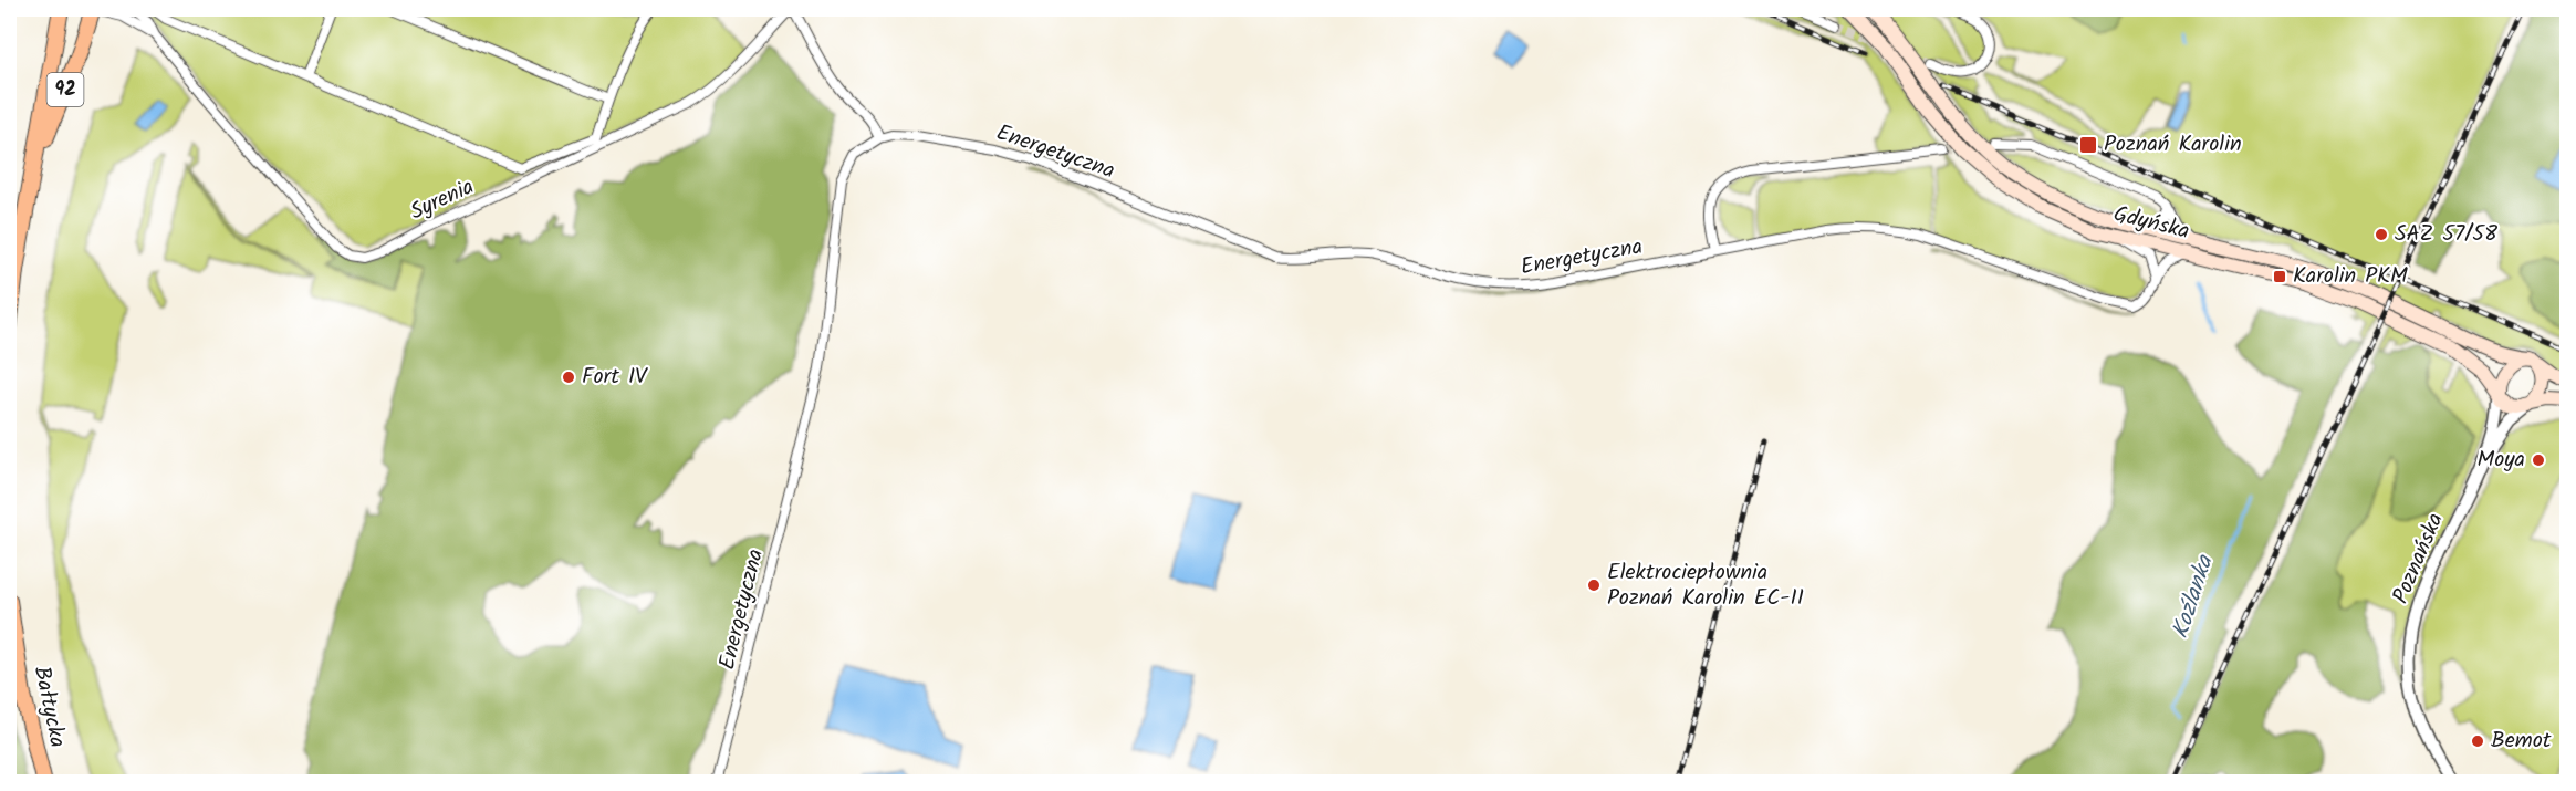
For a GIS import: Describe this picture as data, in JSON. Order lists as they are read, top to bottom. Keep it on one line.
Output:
{"streets":{"main road":["92","Gdyńska","Bałtycka"],"street":["Energetyczna","Syrenia","Poznańska"]},"crossings":[["92","Syrenia"],["Energetyczna","Gdyńska"],["Gdyńska","Poznańska"]],"water":["Koźlanka"],"places":{"transit":["Poznań Karolin","Karolin PKM"],"other":["SAZ 57/58","Fort IV","Moya","Elektrociepłownia Poznań Karolin EC-II","Bemot"]}}
